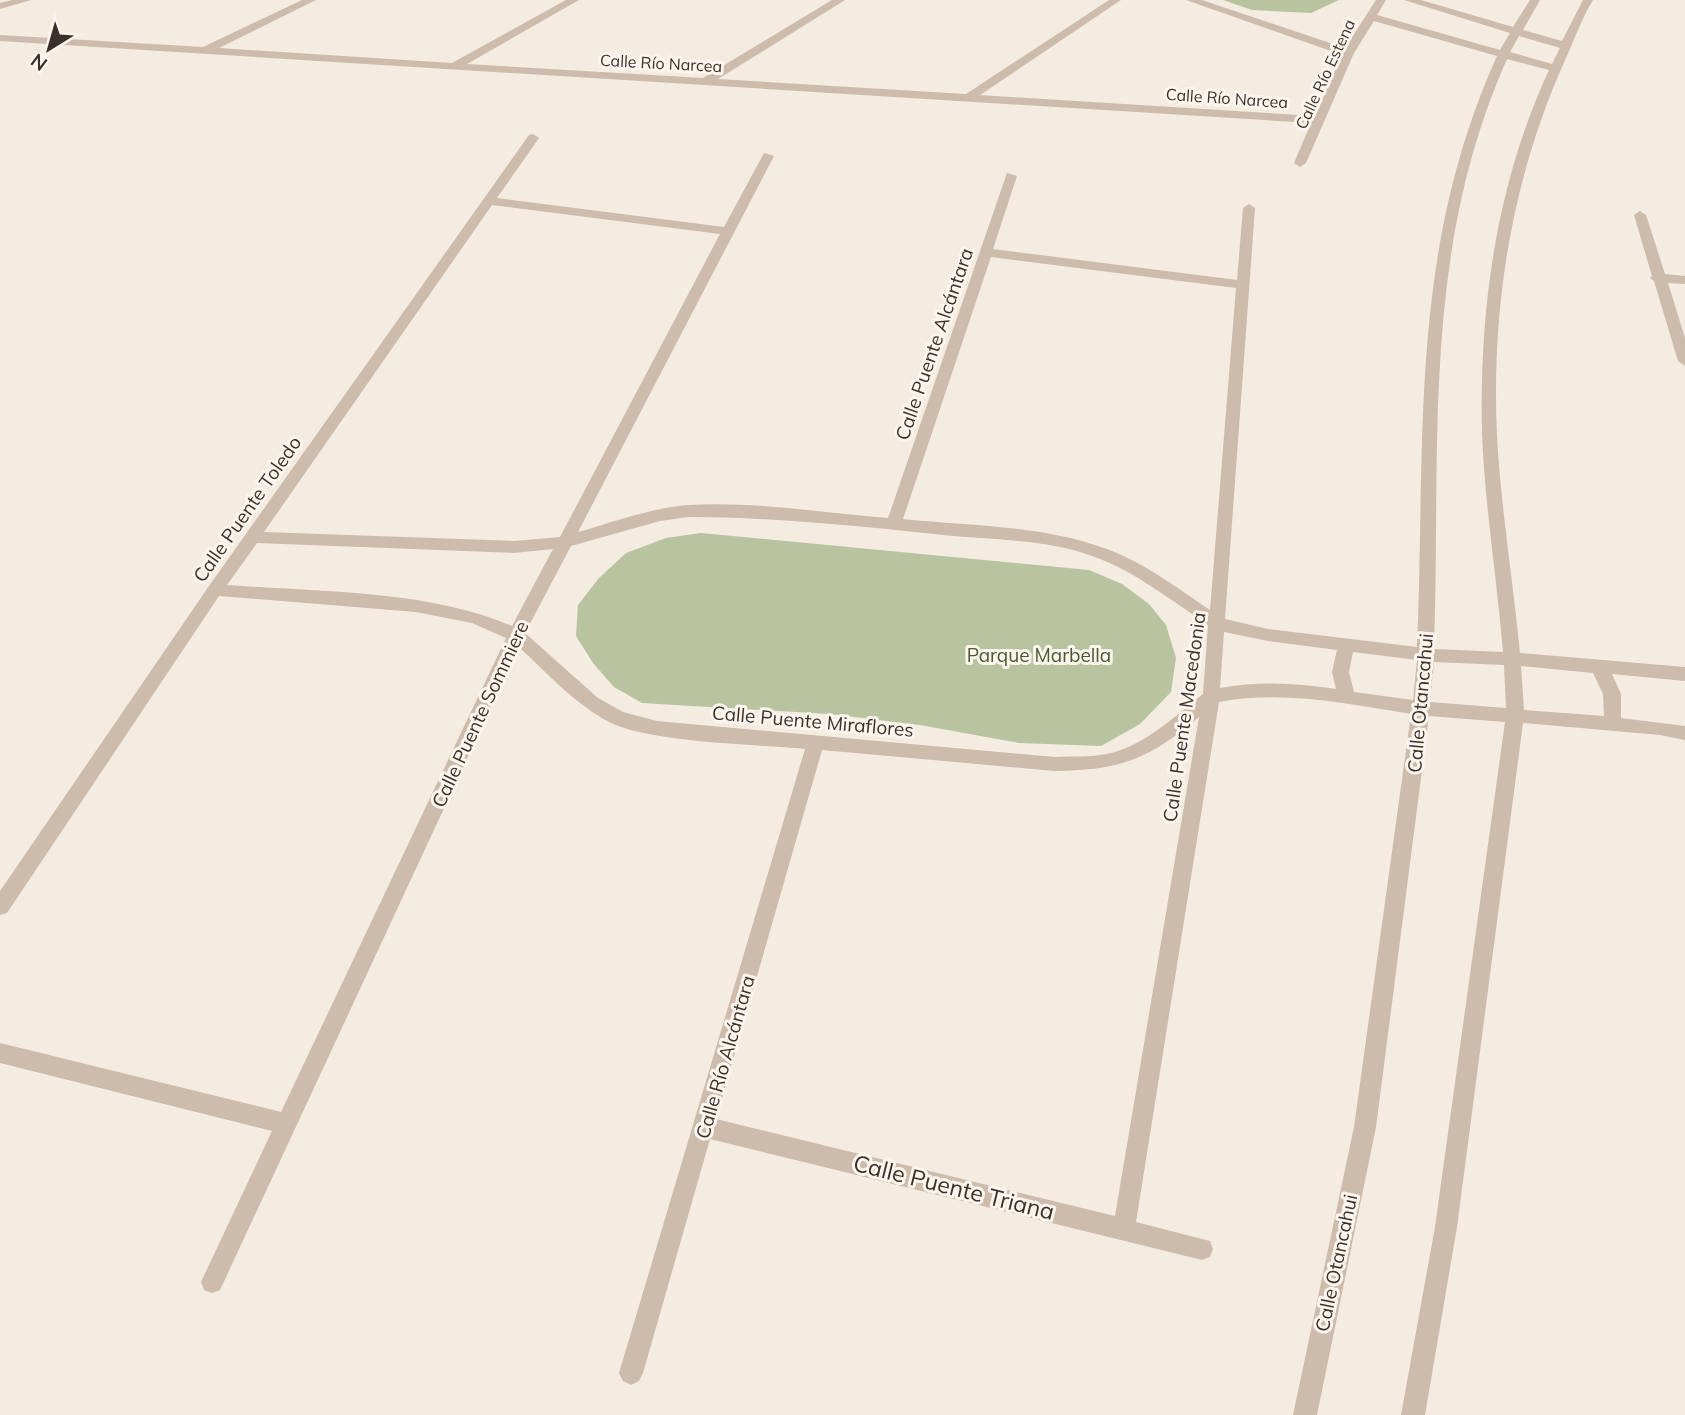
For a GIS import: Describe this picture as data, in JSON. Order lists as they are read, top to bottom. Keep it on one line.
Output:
{"streets":{"street":["Calle Río Narcea","Calle Río Estena","Calle Puente Alcántara","Calle Puente Toledo","Calle Otancahui","Calle Puente Sommiere","Calle Puente Macedonia","Calle Puente Miraflores","Calle Río Alcántara","Calle Puente Triana"]},"crossings":[["Calle Río Narcea","Calle Río Estena"],["Calle Puente Toledo","Calle Puente Miraflores"],["Calle Otancahui","Calle Puente Miraflores"],["Calle Puente Sommiere","Calle Puente Miraflores"],["Calle Puente Macedonia","Calle Puente Miraflores"],["Calle Puente Macedonia","Calle Puente Triana"],["Calle Puente Miraflores","Calle Río Alcántara"],["Calle Río Alcántara","Calle Puente Triana"]],"parks":["Parque Marbella"],"north":"bottom left"}
